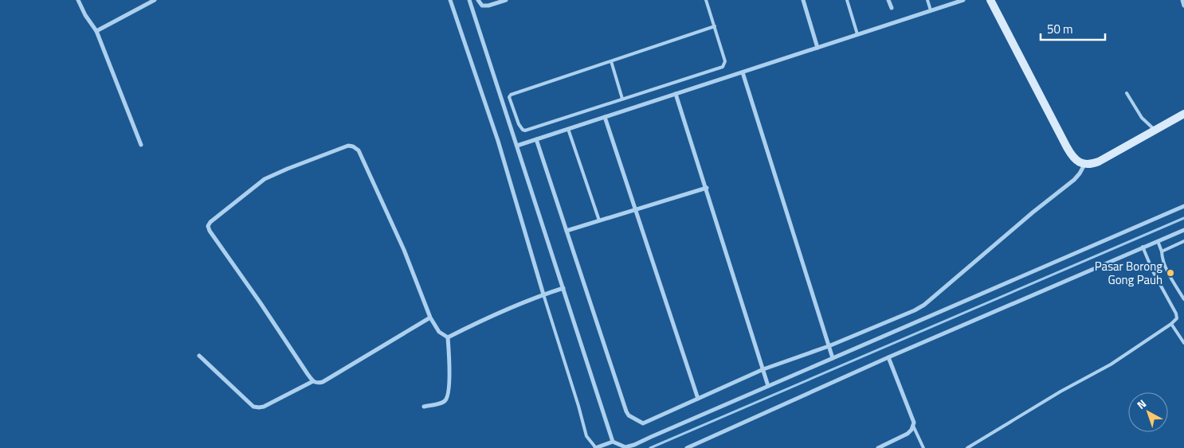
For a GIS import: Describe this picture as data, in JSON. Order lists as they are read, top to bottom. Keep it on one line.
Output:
{"places":["Pasar Borong Gong Pauh"],"scale_bar":"50 m","north":"top left"}
